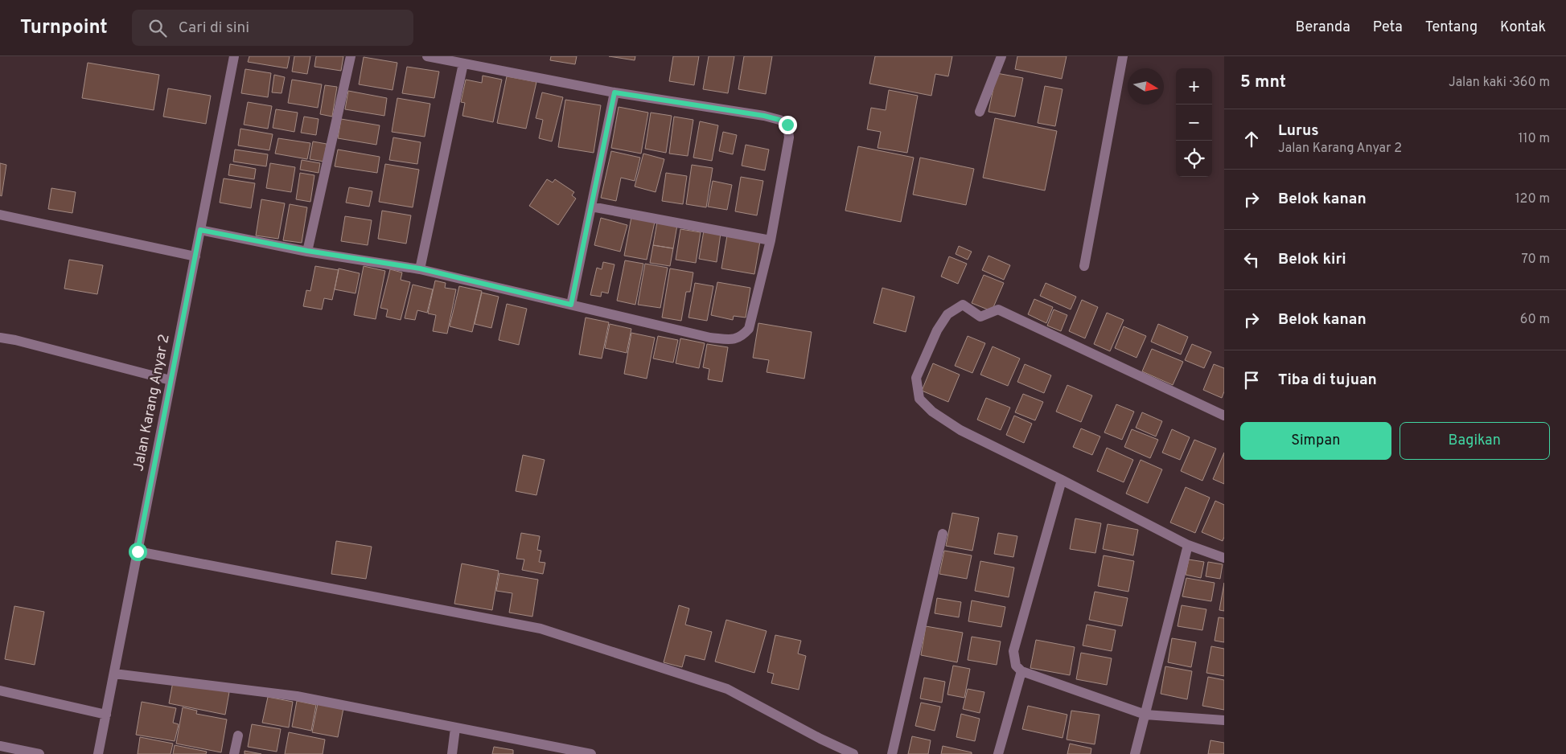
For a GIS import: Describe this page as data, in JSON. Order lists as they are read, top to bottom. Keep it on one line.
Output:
{"streets":{"street":["Jalan Karang Anyar 2"]},"north":"right","page":{"header":"Turnpoint","search":"Cari di sini","nav":["Beranda","Peta","Tentang","Kontak"],"heading":["5 mnt","Jalan kaki · 360 m"],"map_buttons":["+","−"],"list":[["Lurus","Jalan Karang Anyar 2","110 m"],["Belok kanan","120 m"],["Belok kiri","70 m"],["Belok kanan","60 m"],"Tiba di tujuan"],"buttons":["Simpan","Bagikan"]}}
